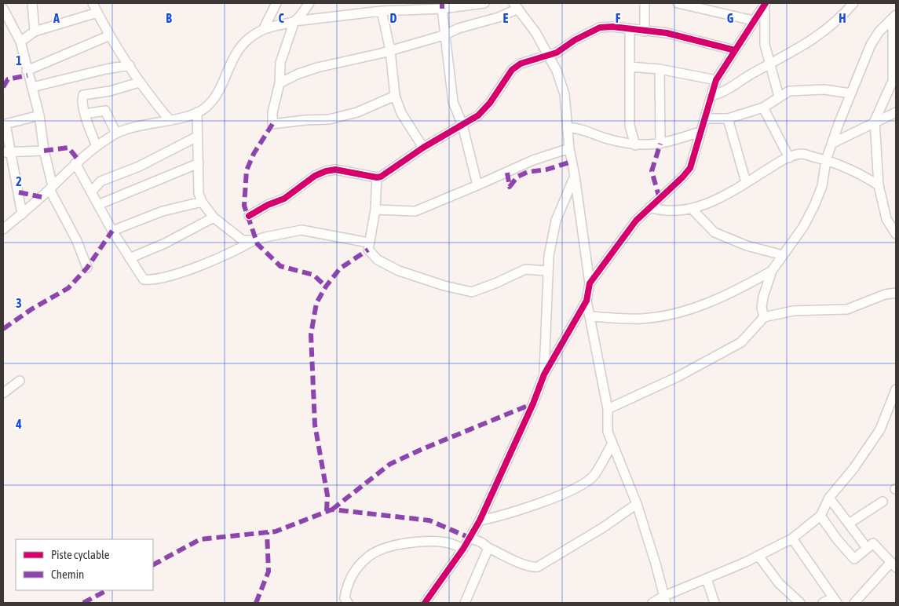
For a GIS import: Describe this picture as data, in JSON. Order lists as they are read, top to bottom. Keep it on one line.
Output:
{"legend":["Piste cyclable","Chemin"],"grid":{"columns":["A","B","C","D","E","F","G","H"],"rows":["1","2","3","4"]}}
